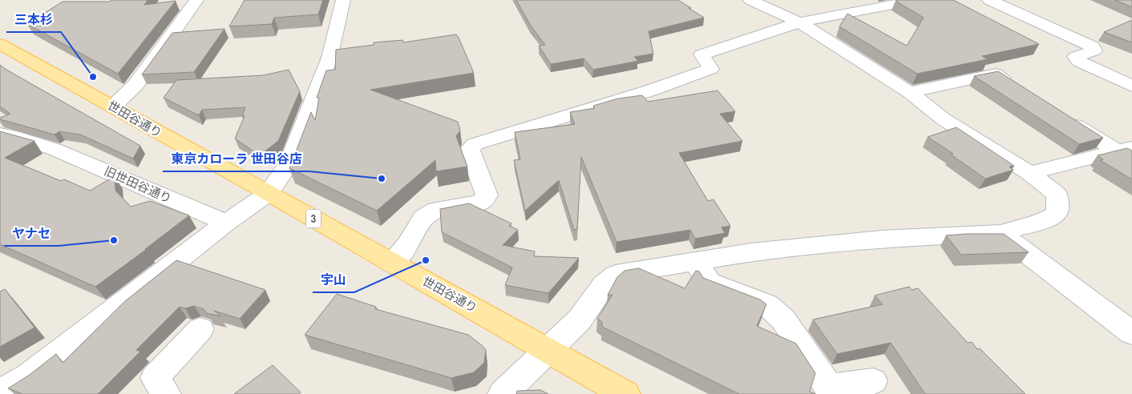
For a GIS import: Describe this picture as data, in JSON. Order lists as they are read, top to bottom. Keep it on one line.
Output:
{"streets":{"main road":["世田谷通り","3"],"street":["旧世田谷通り"]},"places":["三本杉","東京カローラ 世田谷店","ヤナセ","宇山"]}
